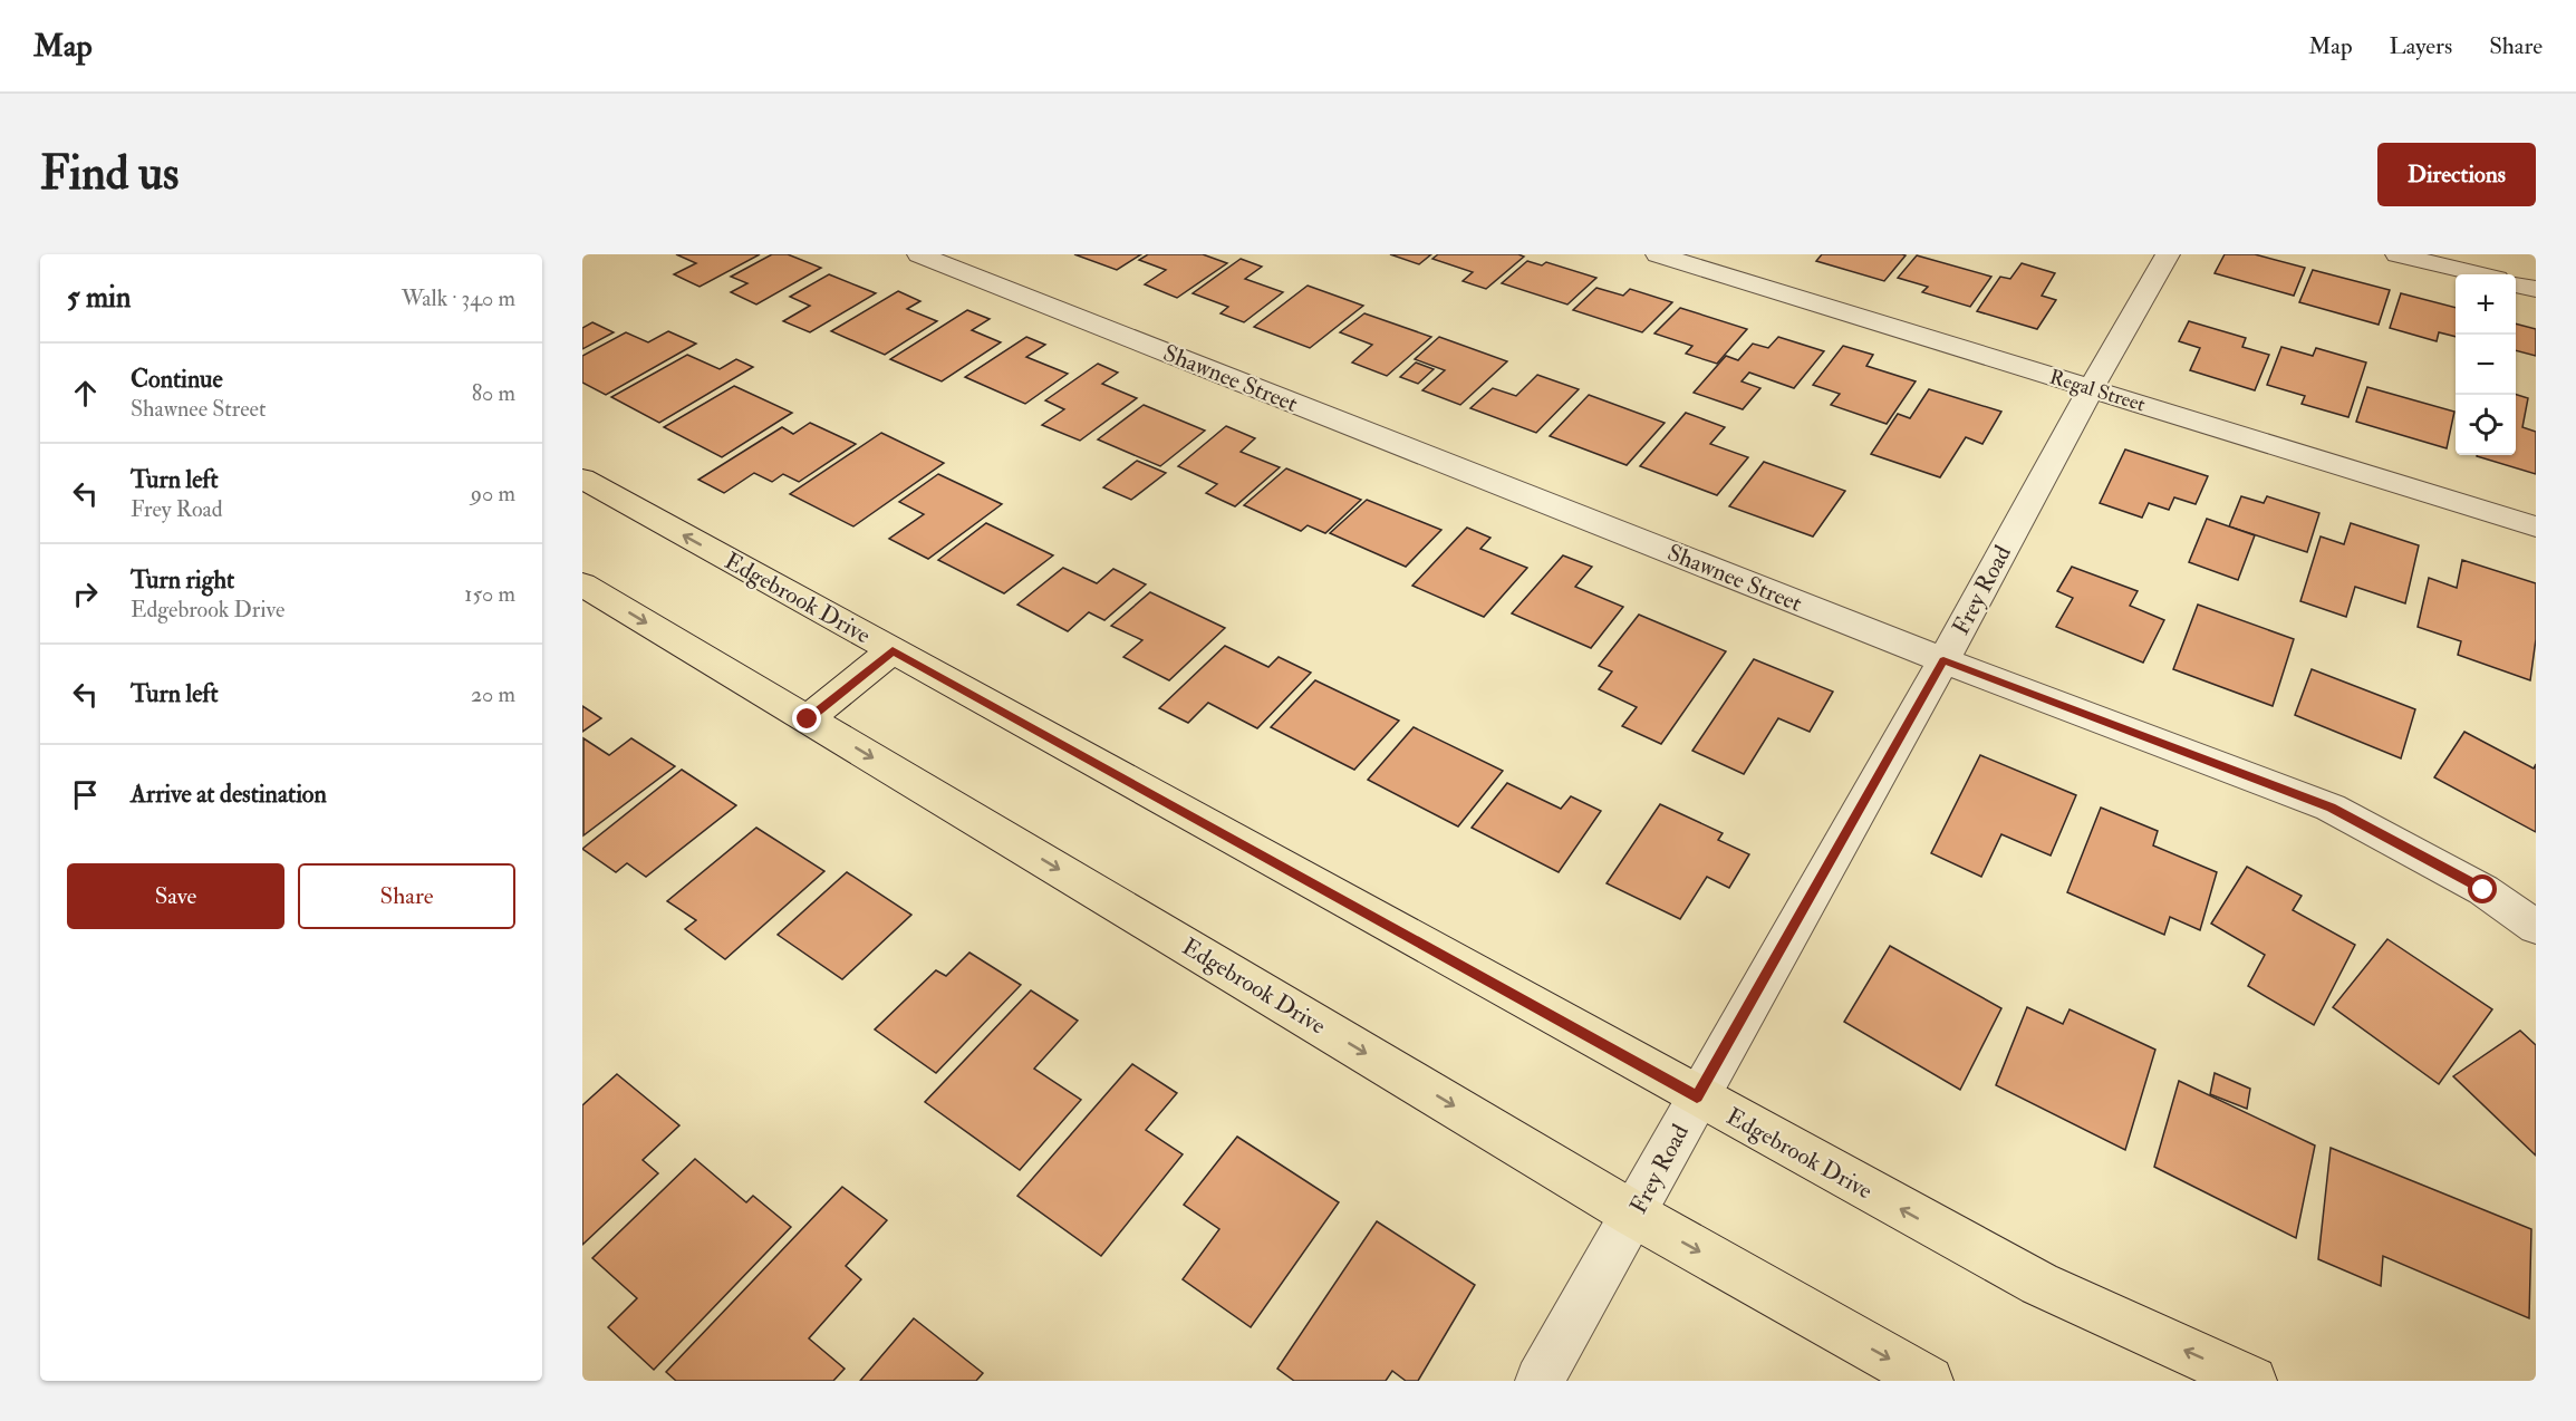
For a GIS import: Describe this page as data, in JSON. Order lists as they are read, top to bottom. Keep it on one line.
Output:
{"streets":{"main road":["Edgebrook Drive"],"street":["Shawnee Street","Regal Street","Frey Road"]},"crossings":[["Shawnee Street","Frey Road"],["Regal Street","Frey Road"],["Frey Road","Edgebrook Drive"]],"page":{"header":"Map","nav":["Map","Layers","Share"],"buttons":["Directions",["Save","Share"]],"title":"Find us","heading":["5 min","Walk · 340 m"],"map_buttons":["+","−"],"list":[["Continue","Shawnee Street","80 m"],["Turn left","Frey Road","90 m"],["Turn right","Edgebrook Drive","150 m"],["Turn left","20 m"],"Arrive at destination"]}}
